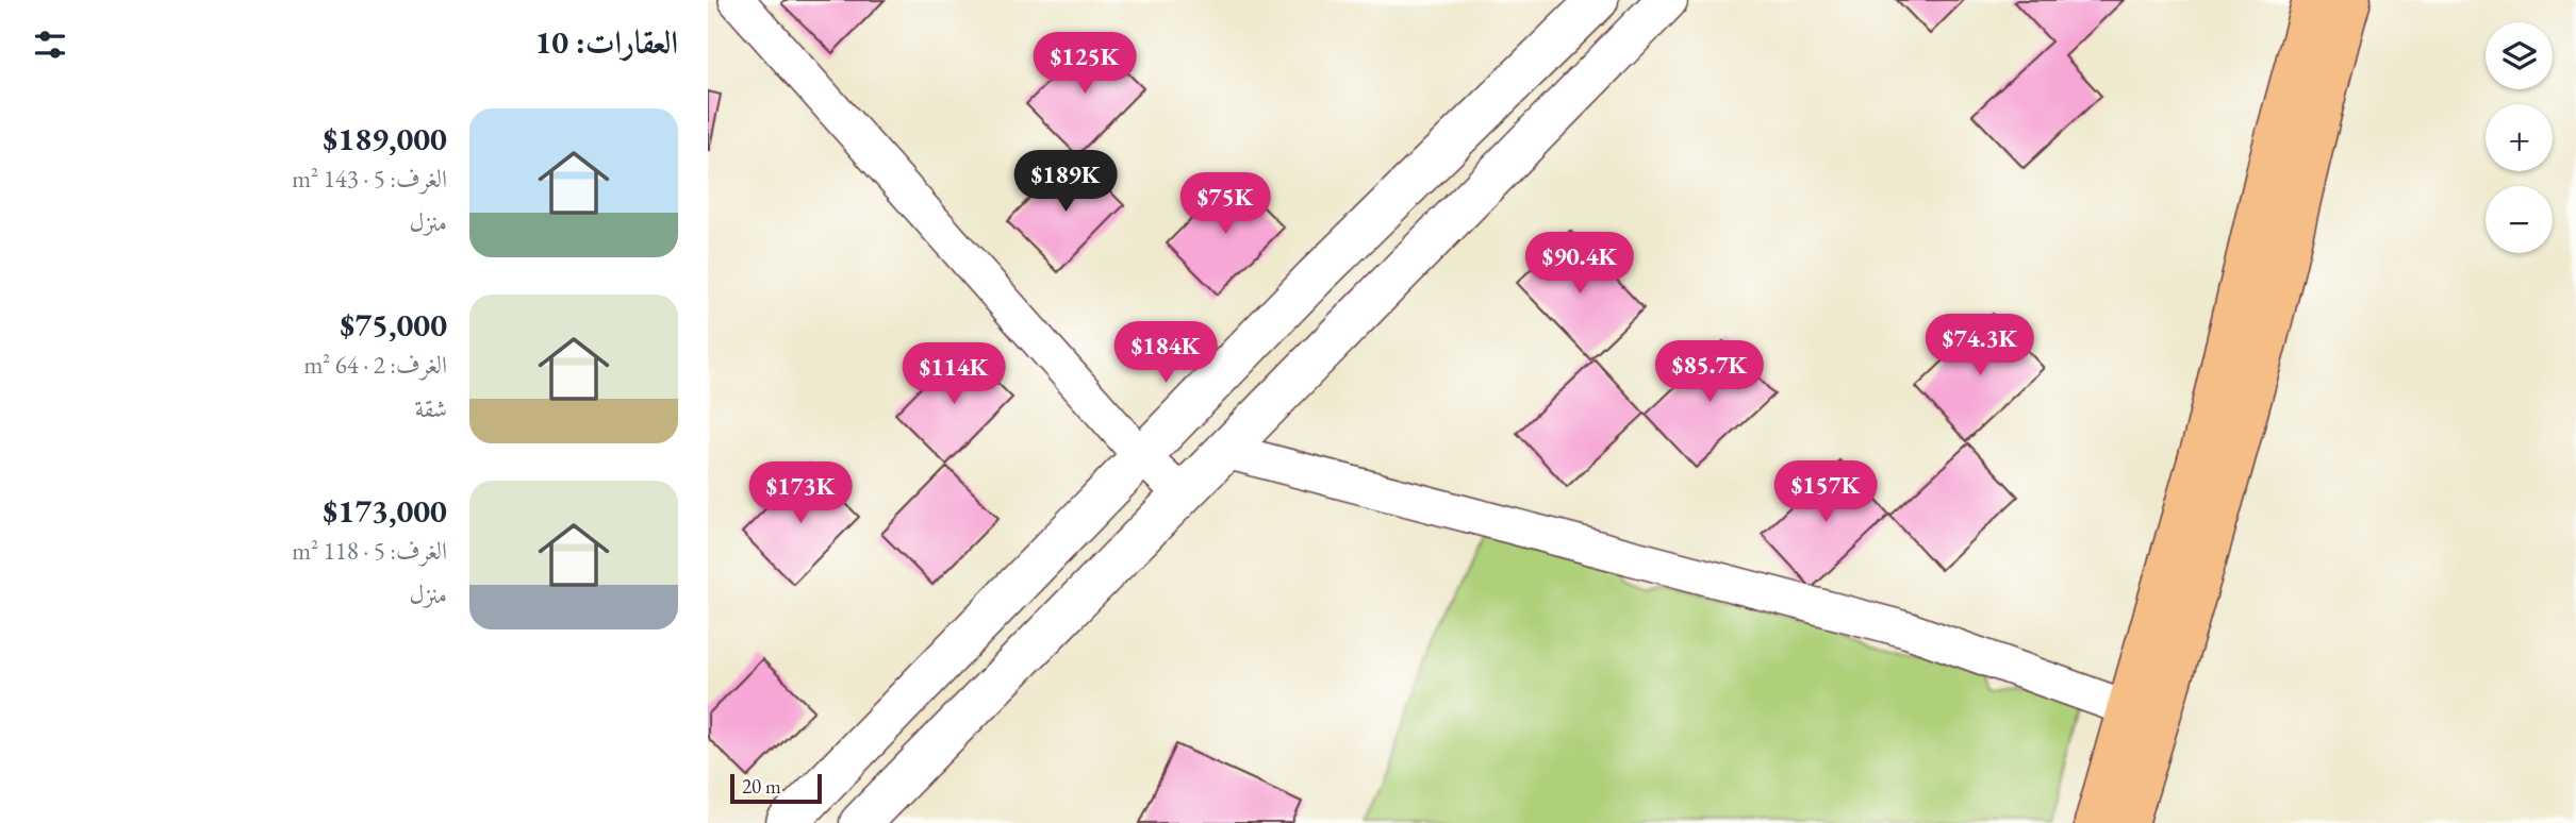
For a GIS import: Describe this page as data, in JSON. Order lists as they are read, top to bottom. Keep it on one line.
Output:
{"scale_bar":"20 m","page":{"heading":"العقارات: 10","map_buttons":["+","−"],"price":["$125K","$189K","$75K","$90.4K","$74.3K","$184K","$85.7K","$114K","$157K","$173K"],"list":[{"name":"$189,000","note":"الغرف: 5 · 143 m² · منزل"},{"name":"$75,000","note":"الغرف: 2 · 64 m² · شقة"},{"name":"$173,000","note":"الغرف: 5 · 118 m² · منزل"}],"scale":"20 m"}}
